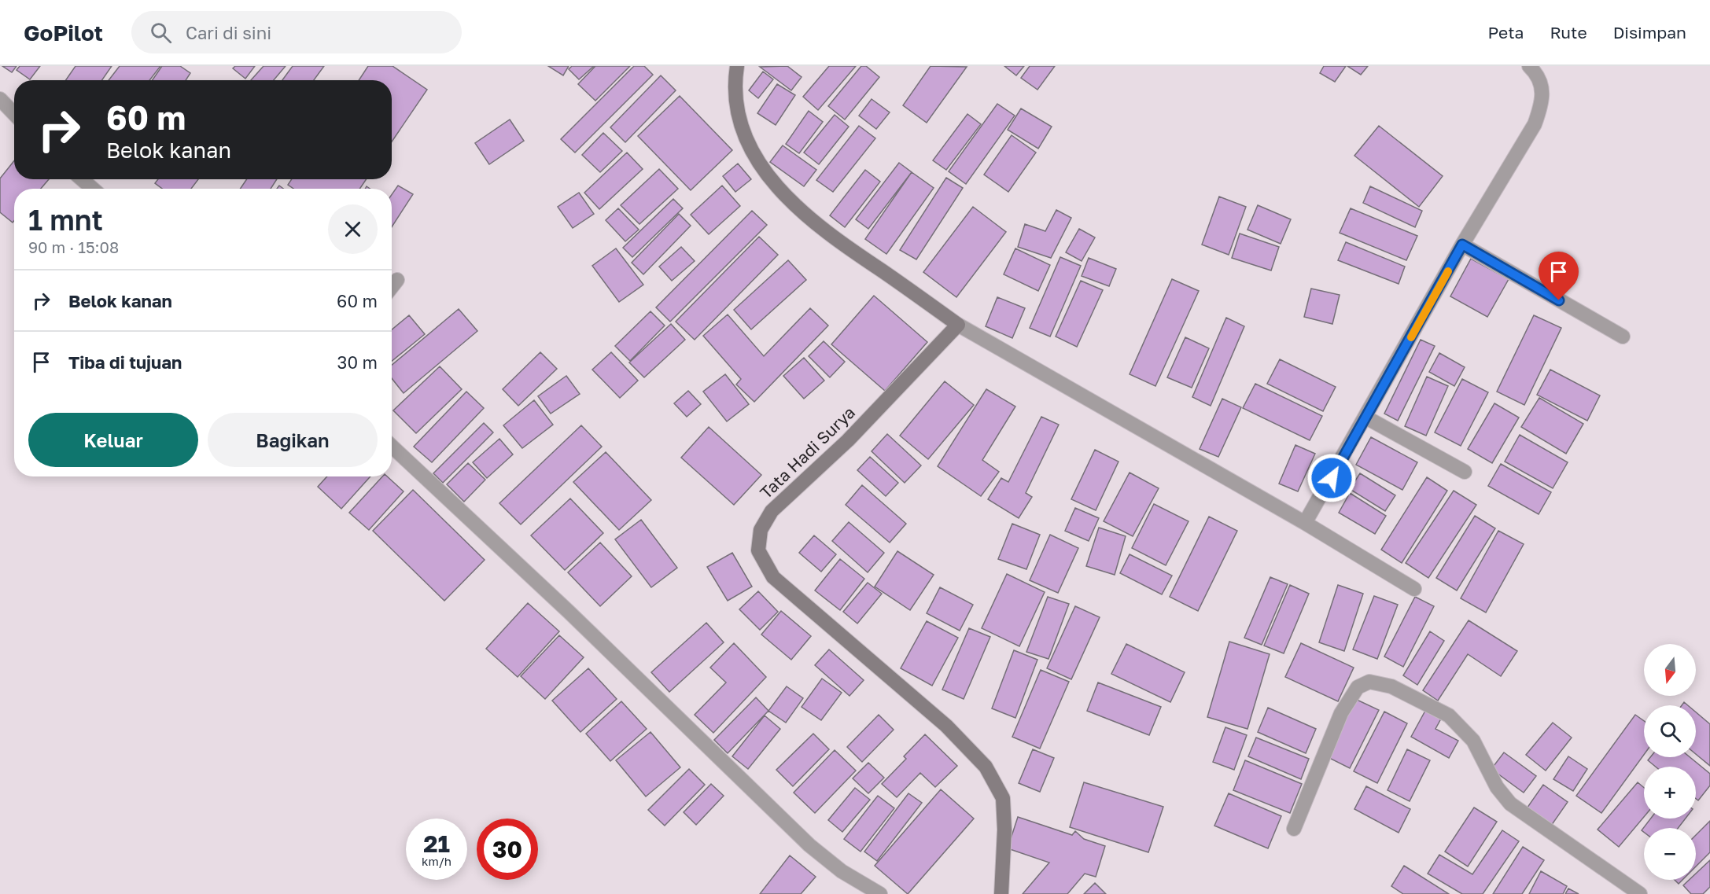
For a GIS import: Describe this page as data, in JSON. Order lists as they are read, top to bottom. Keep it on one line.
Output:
{"streets":{"street":["Tata Hadi Surya"]},"north":"bottom","page":{"header":"GoPilot","search":"Cari di sini","nav":["Peta","Rute","Disimpan"],"turn":["60 m","Belok kanan"],"heading":["1 mnt","90 m · 15:08"],"list":[{"name":"Belok kanan","value":"60 m"},{"name":"Tiba di tujuan","value":"30 m"}],"buttons":["Keluar","Bagikan"],"map_buttons":["+","−"],"speed":"21 km/h","limit":"30"}}
